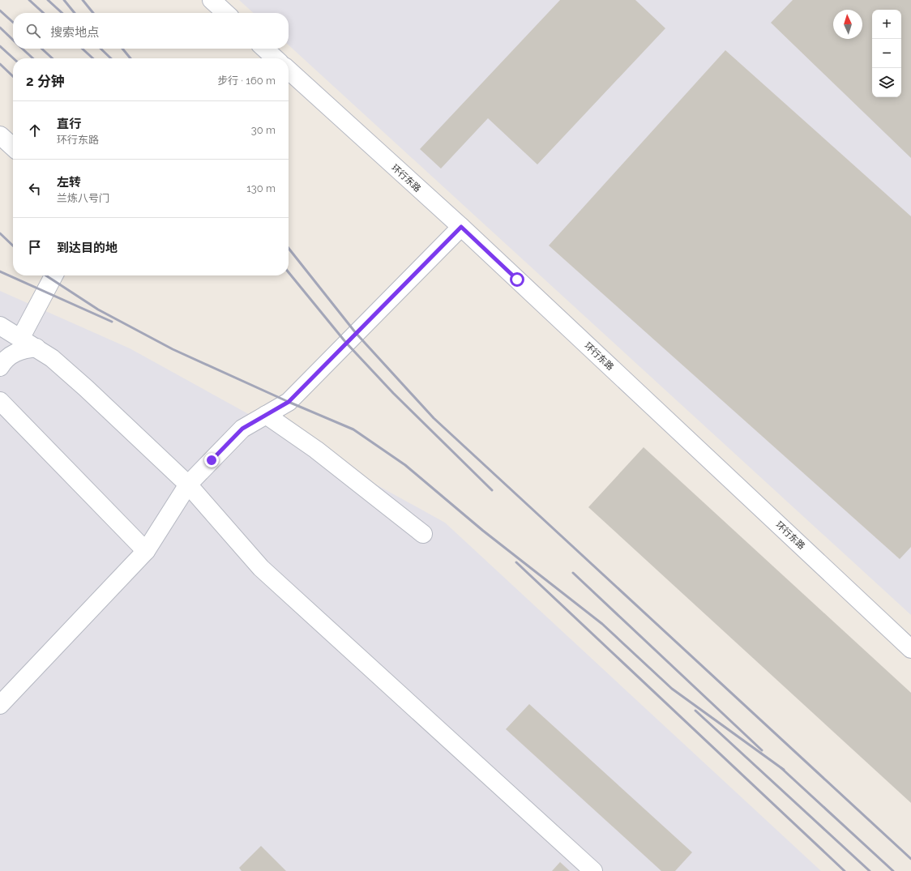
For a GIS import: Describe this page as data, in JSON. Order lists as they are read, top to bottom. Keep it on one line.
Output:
{"streets":{"street":["环行东路"]},"north":"top","page":{"map_buttons":["+","−"],"search":"搜索地点","heading":["2 分钟","步行 · 160 m"],"list":[["直行","环行东路","30 m"],["左转","兰炼八号门","130 m"],"到达目的地"]}}
